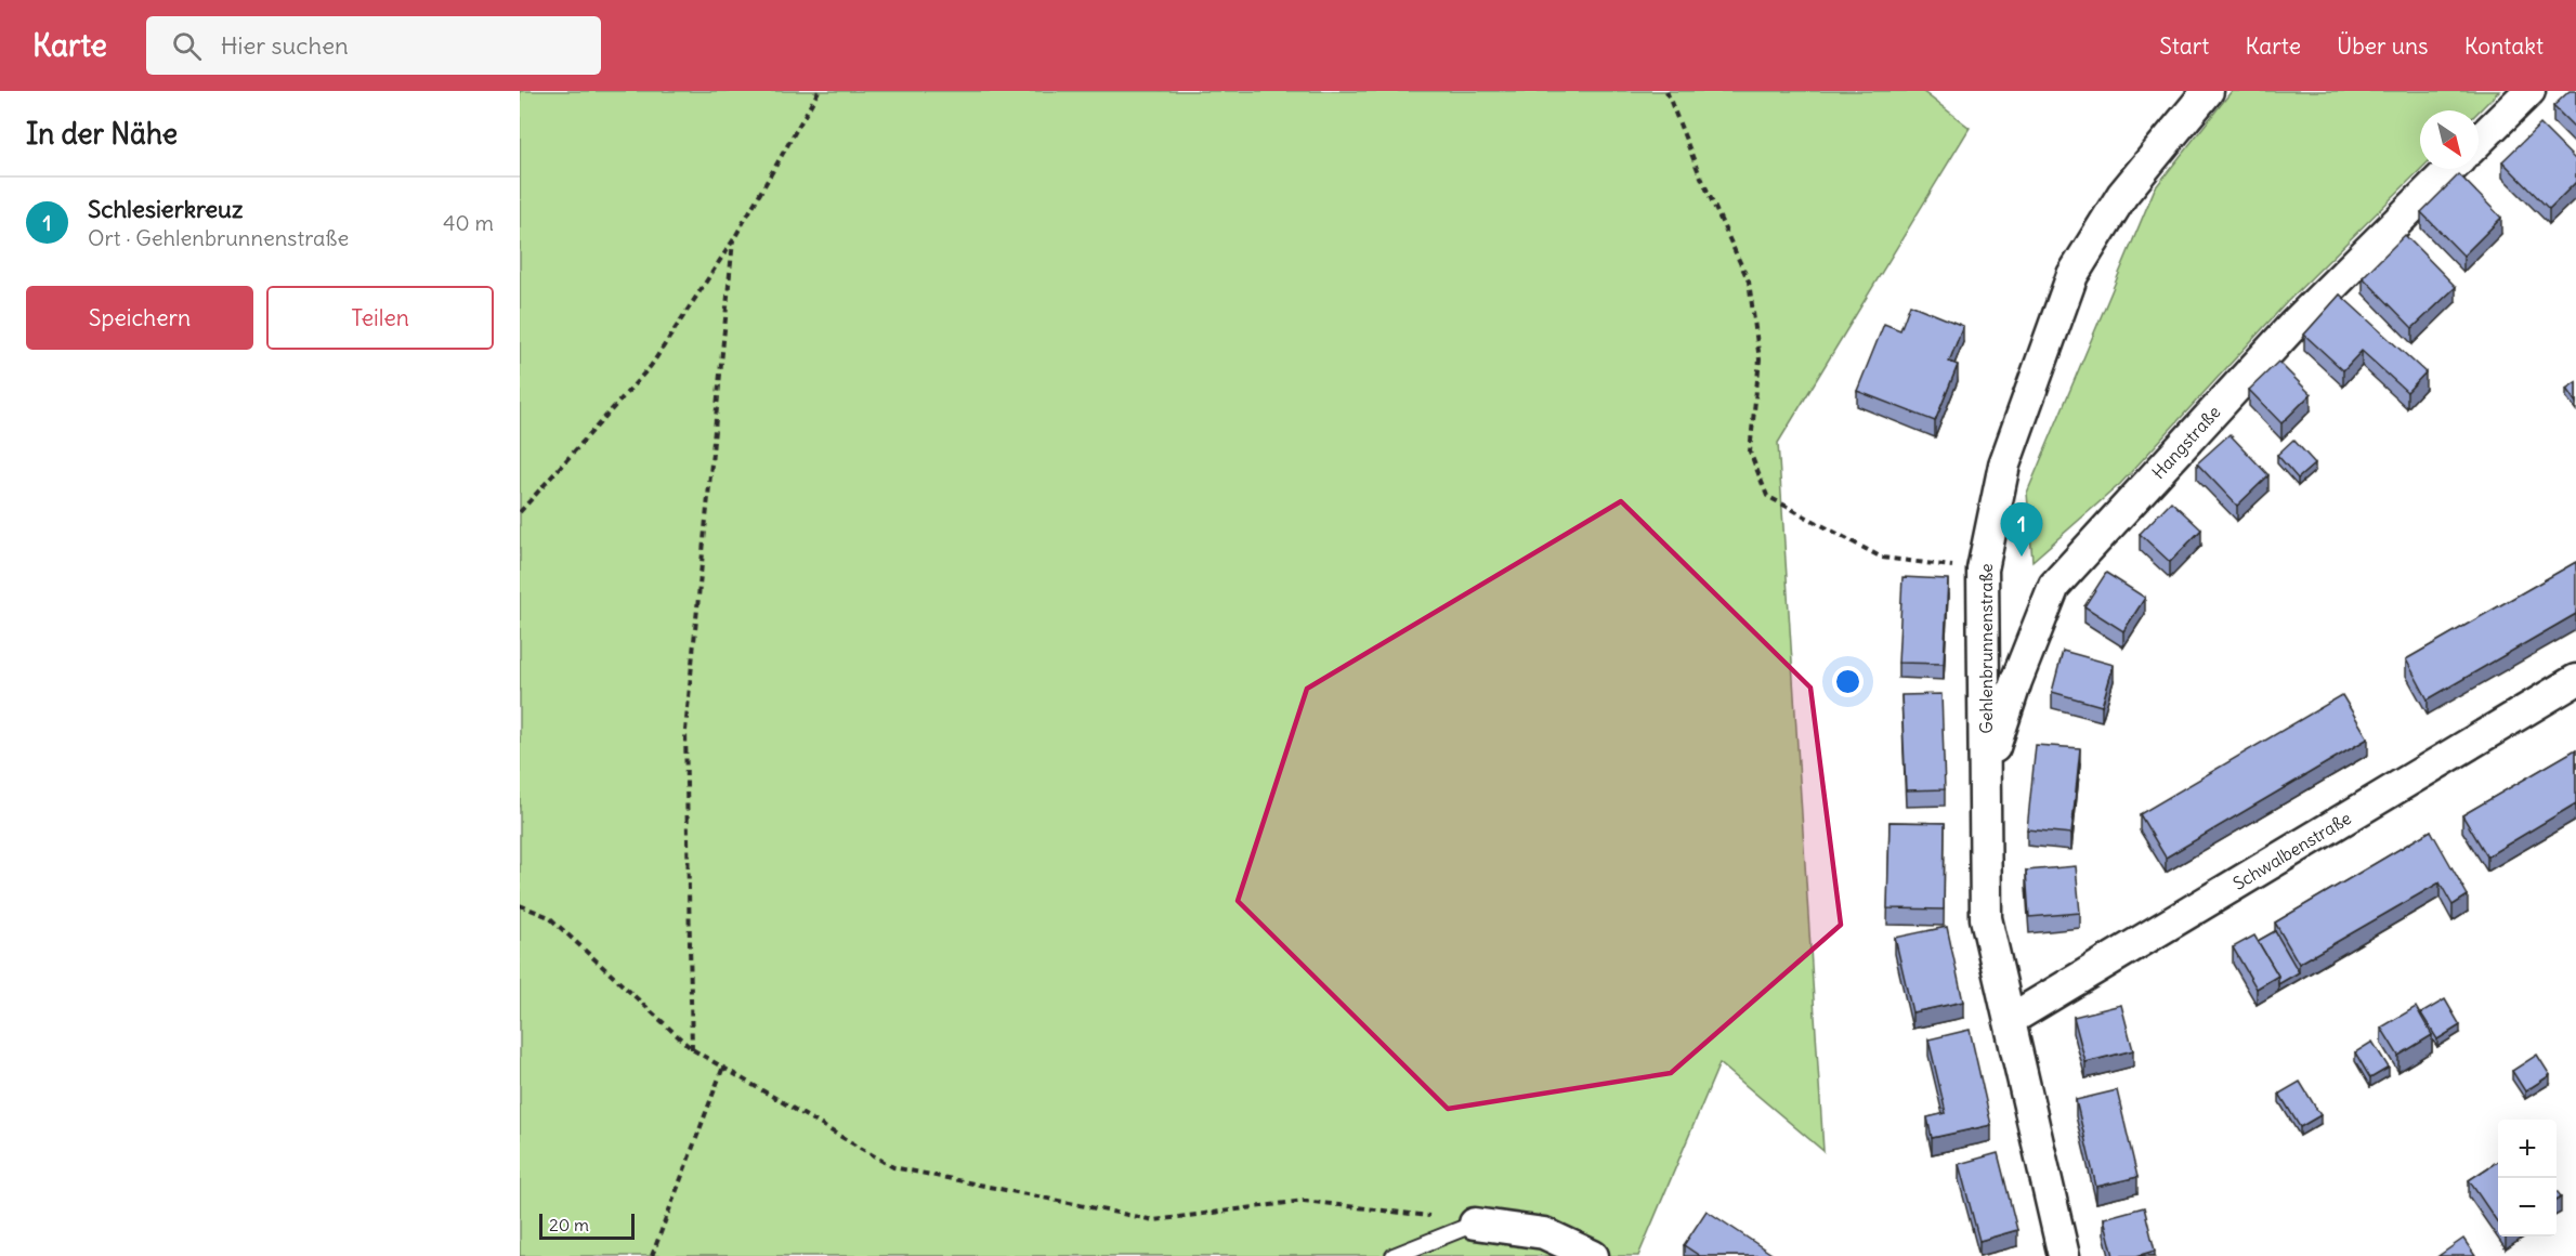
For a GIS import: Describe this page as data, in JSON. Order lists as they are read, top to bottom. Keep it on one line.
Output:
{"streets":{"street":["Hangstraße","Gehlenbrunnenstraße","Schwalbenstraße"]},"crossings":[["Hangstraße","Gehlenbrunnenstraße"],["Gehlenbrunnenstraße","Schwalbenstraße"]],"scale_bar":"20 m","north":"bottom right","page":{"header":"Karte","search":"Hier suchen","nav":["Start","Karte","Über uns","Kontakt"],"heading":"In der Nähe","list":[{"mark":"1","name":"Schlesierkreuz","note":"Ort · Gehlenbrunnenstraße","value":"40 m"}],"buttons":["Speichern","Teilen"],"pins":"1","map_buttons":["+","−"],"scale":"20 m"}}
